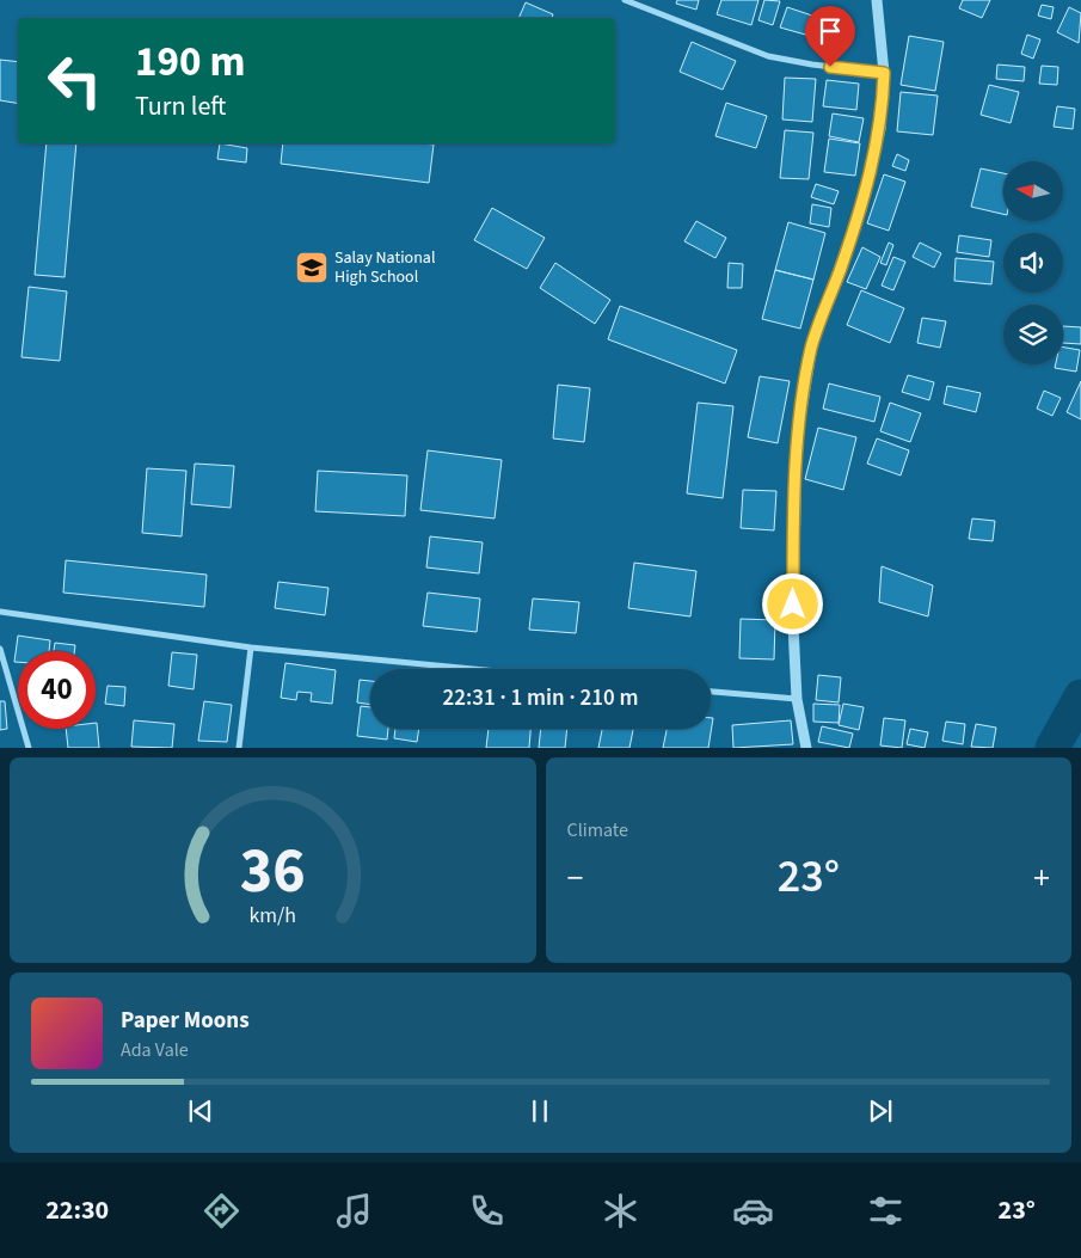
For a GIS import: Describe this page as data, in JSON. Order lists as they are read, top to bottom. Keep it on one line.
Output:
{"places":{"school or university":["Salay National High School"]},"north":"left","page":{"turn":["190 m","Turn left"],"limit":"40","trip":"22:31 · 1 min · 210 m","tile":"Climate","heat":["−","23°","+"],"song":["Paper Moons","Ada Vale"],"tabs":["22:30","23°"],"gauge":["36","km/h"]}}
